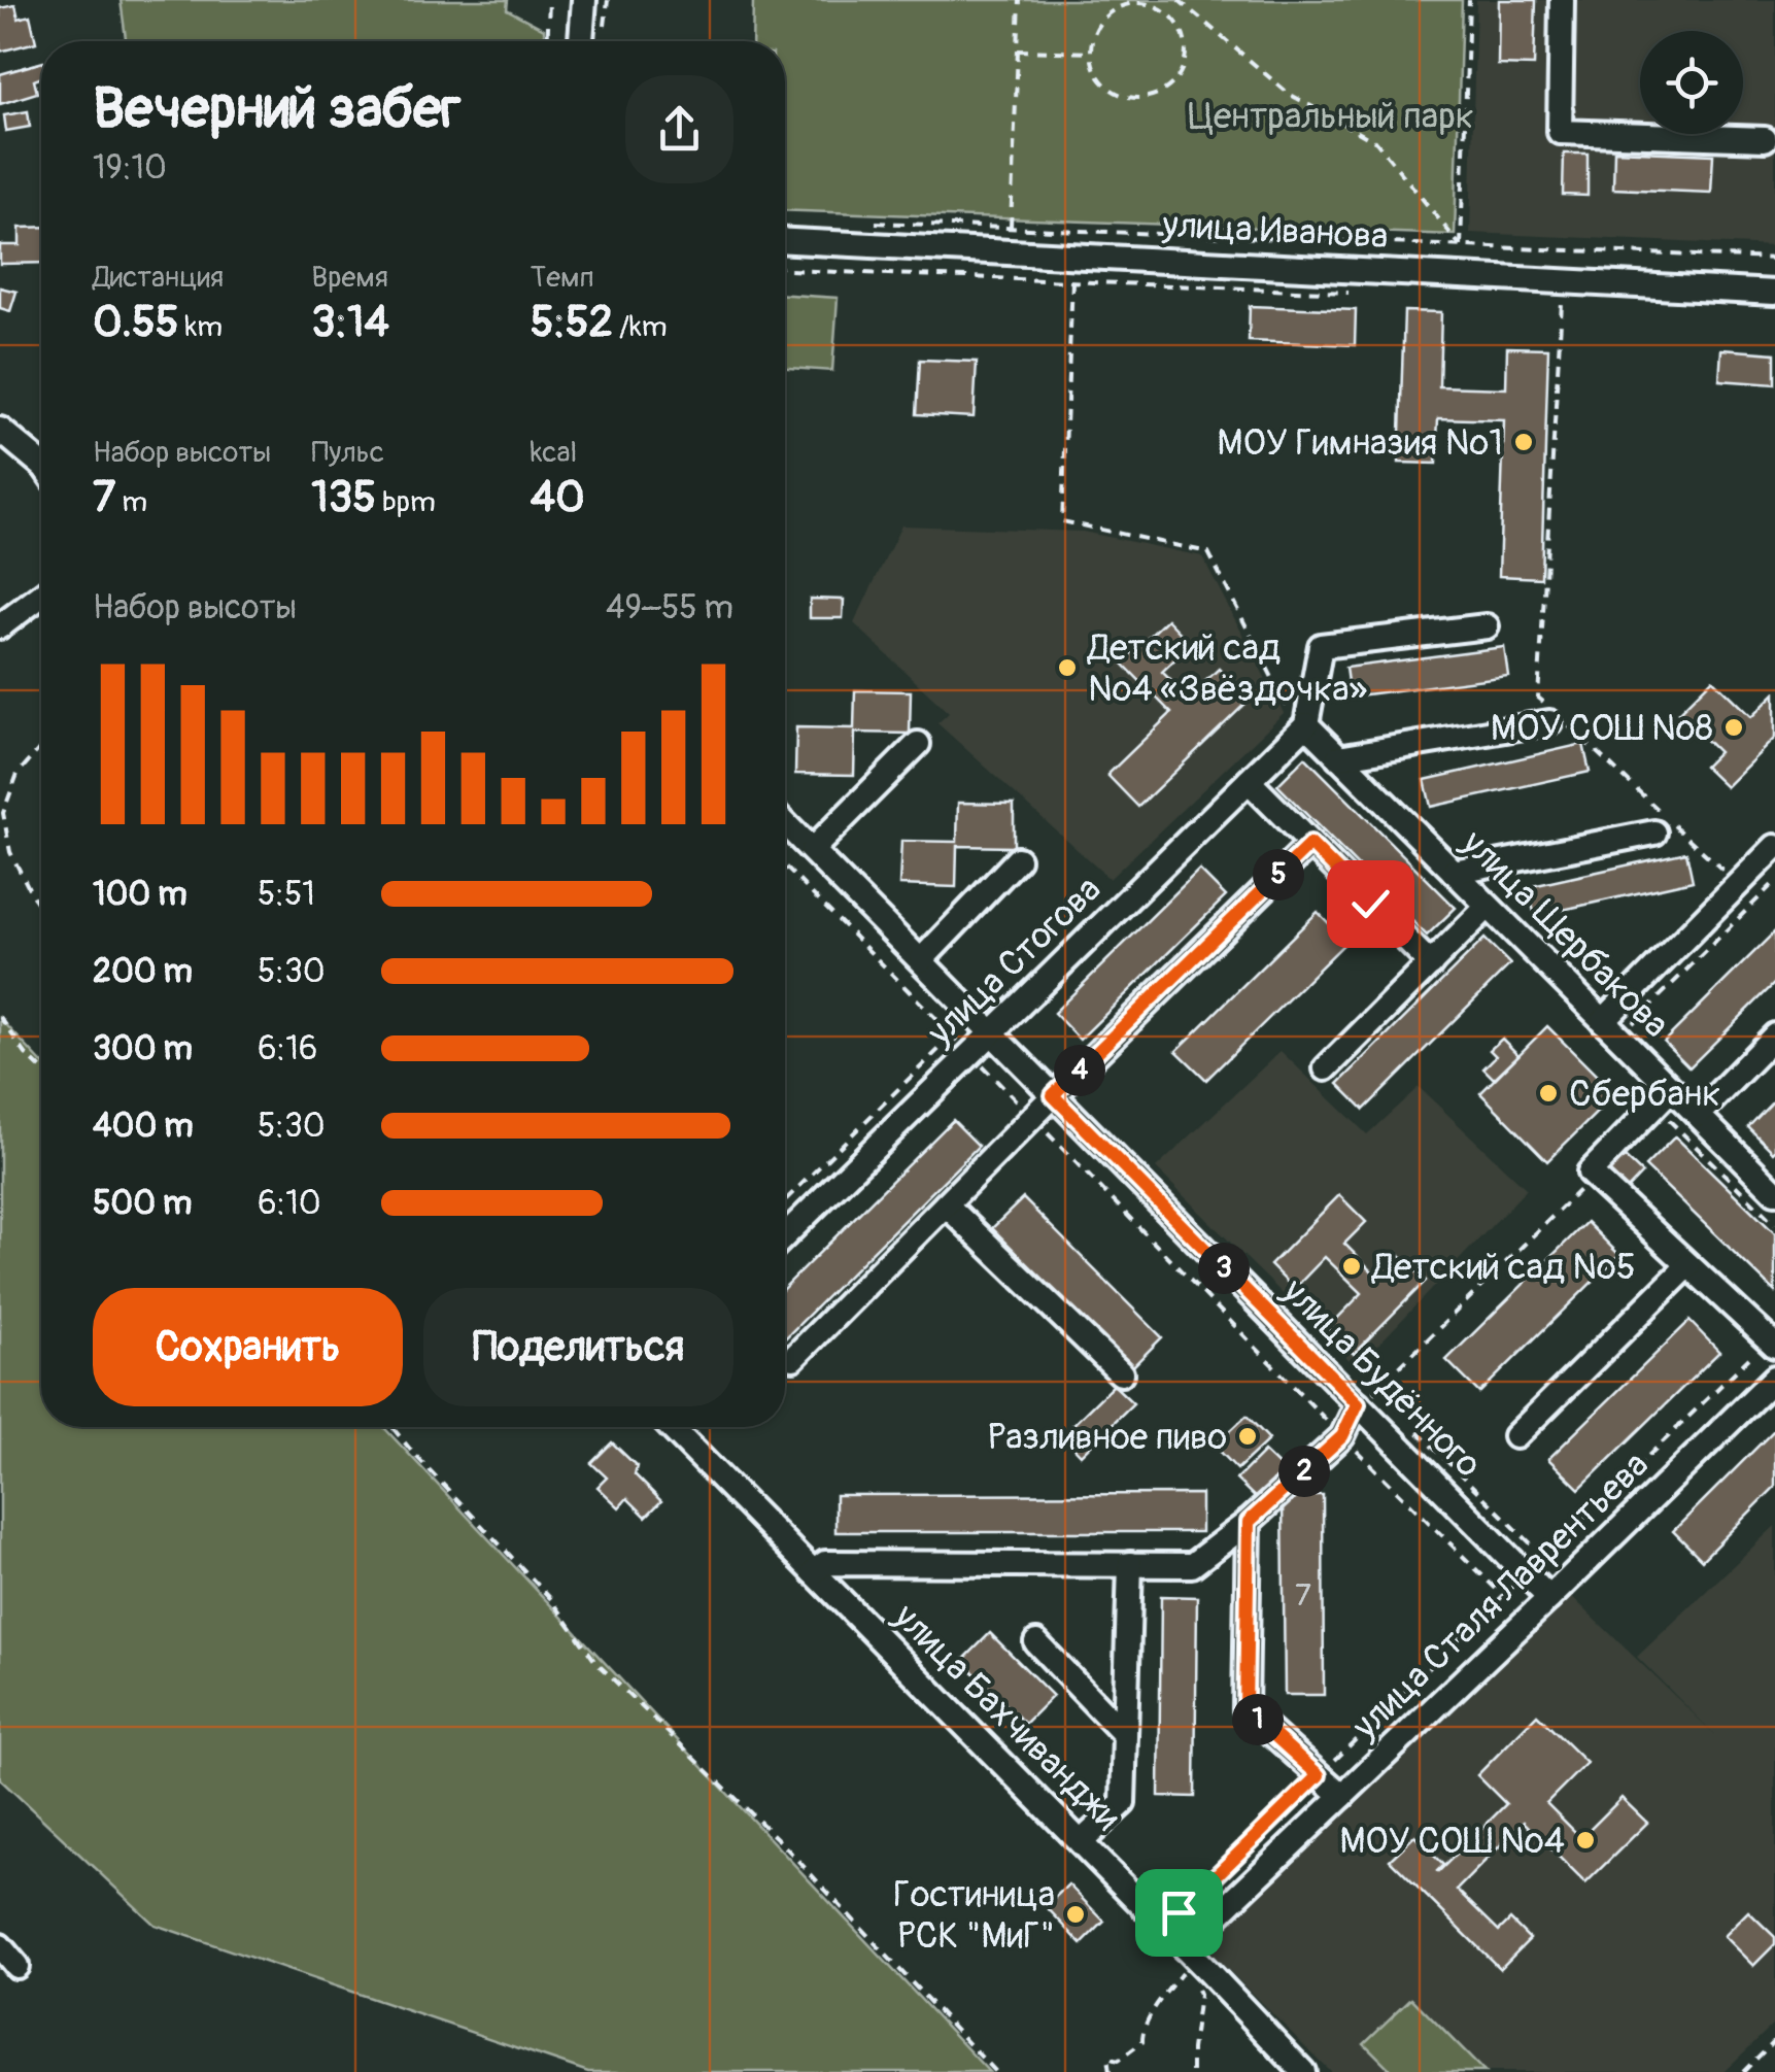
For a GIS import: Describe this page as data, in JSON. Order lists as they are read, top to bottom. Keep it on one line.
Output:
{"streets":{"street":["улица Иванова","улица Щербакова","улица Стогова","улица Будённого","улица Сталя Лаврентьева","улица Бахчиванджи"]},"crossings":[["улица Щербакова","улица Стогова"],["улица Стогова","улица Будённого"],["улица Будённого","улица Сталя Лаврентьева"],["улица Сталя Лаврентьева","улица Бахчиванджи"]],"parks":["Центральный парк"],"places":["МОУ Гимназия №1","Детский сад №4 «Звёздочка»","МОУ СОШ №8","Сбербанк","Детский сад №5","Разливное пиво","МОУ СОШ №4","Гостиница РСК \"МиГ\""],"house_numbers":["7"],"page":{"heading":["Вечерний забег","19:10"],"stats":[["Дистанция","0.55 km"],["Время","3:14"],["Темп","5:52 /km"],["Набор высоты","7 m"],["Пульс","135 bpm"],["kcal","40"]],"chart":["Набор высоты","49–55 m"],"pins":["5","4","3","2","1"],"list":[{"name":"100 m","note":"5:51"},{"name":"200 m","note":"5:30"},{"name":"300 m","note":"6:16"},{"name":"400 m","note":"5:30"},{"name":"500 m","note":"6:10"}],"buttons":["Сохранить","Поделиться"]}}
